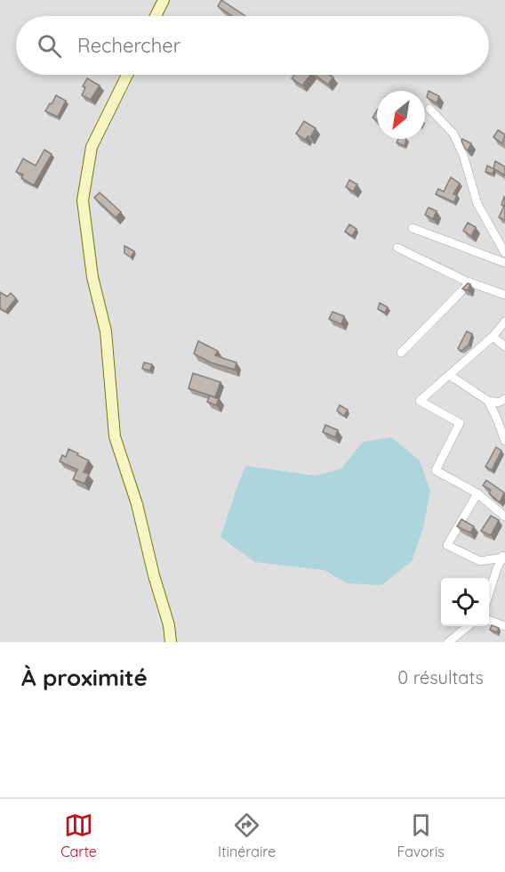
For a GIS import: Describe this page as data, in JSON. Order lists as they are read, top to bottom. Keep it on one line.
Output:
{"north":"bottom left","page":{"search":"Rechercher","heading":["À proximité","0 résultats"],"nav":["Carte","Itinéraire","Favoris"]}}
